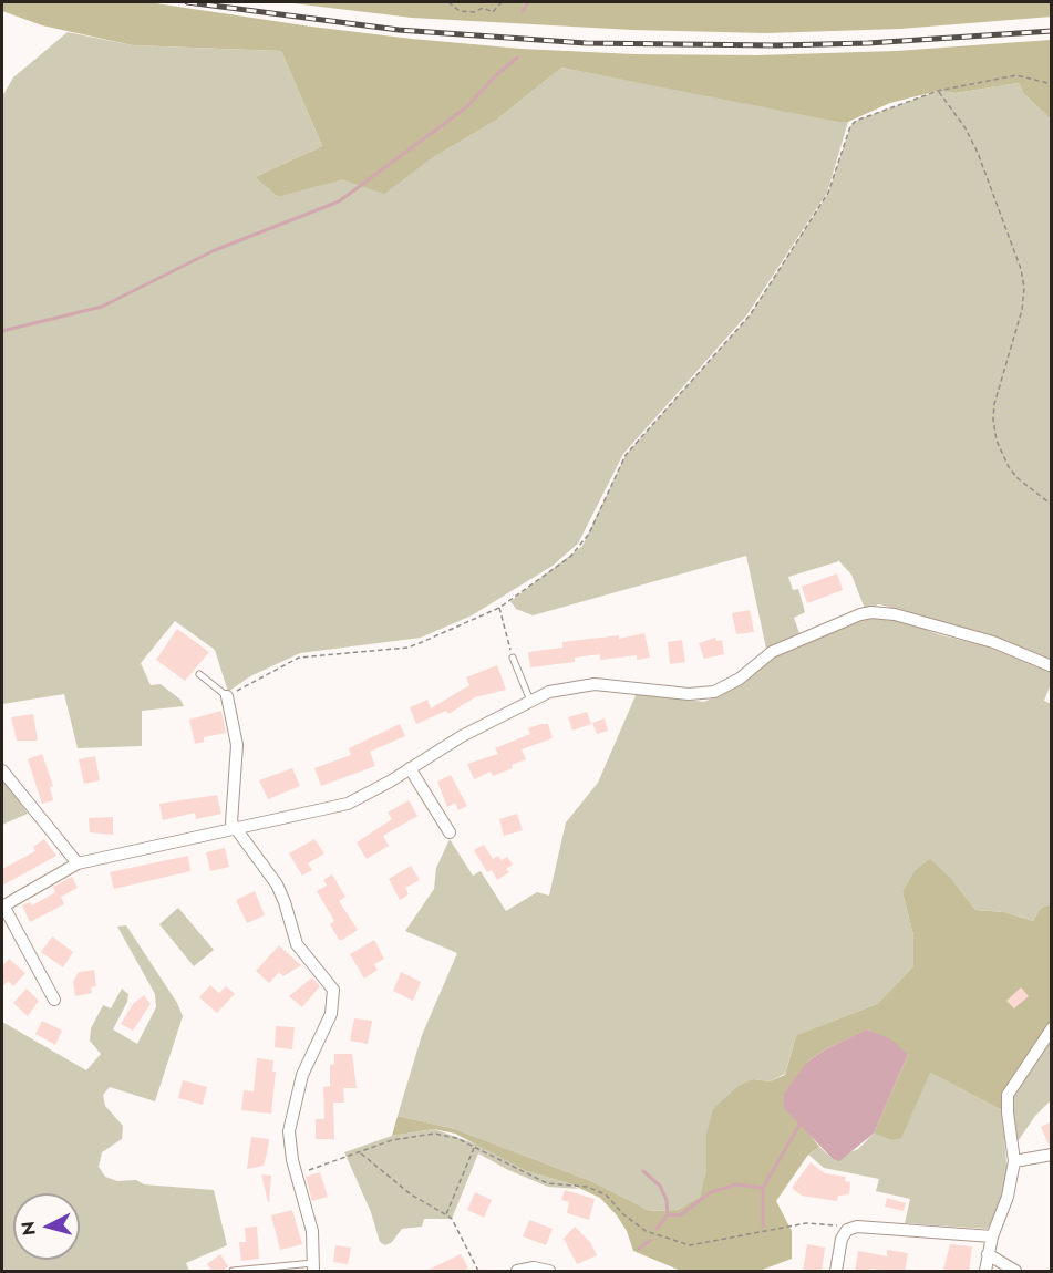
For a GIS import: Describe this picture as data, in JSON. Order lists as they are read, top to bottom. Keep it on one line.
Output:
{"north":"left"}
